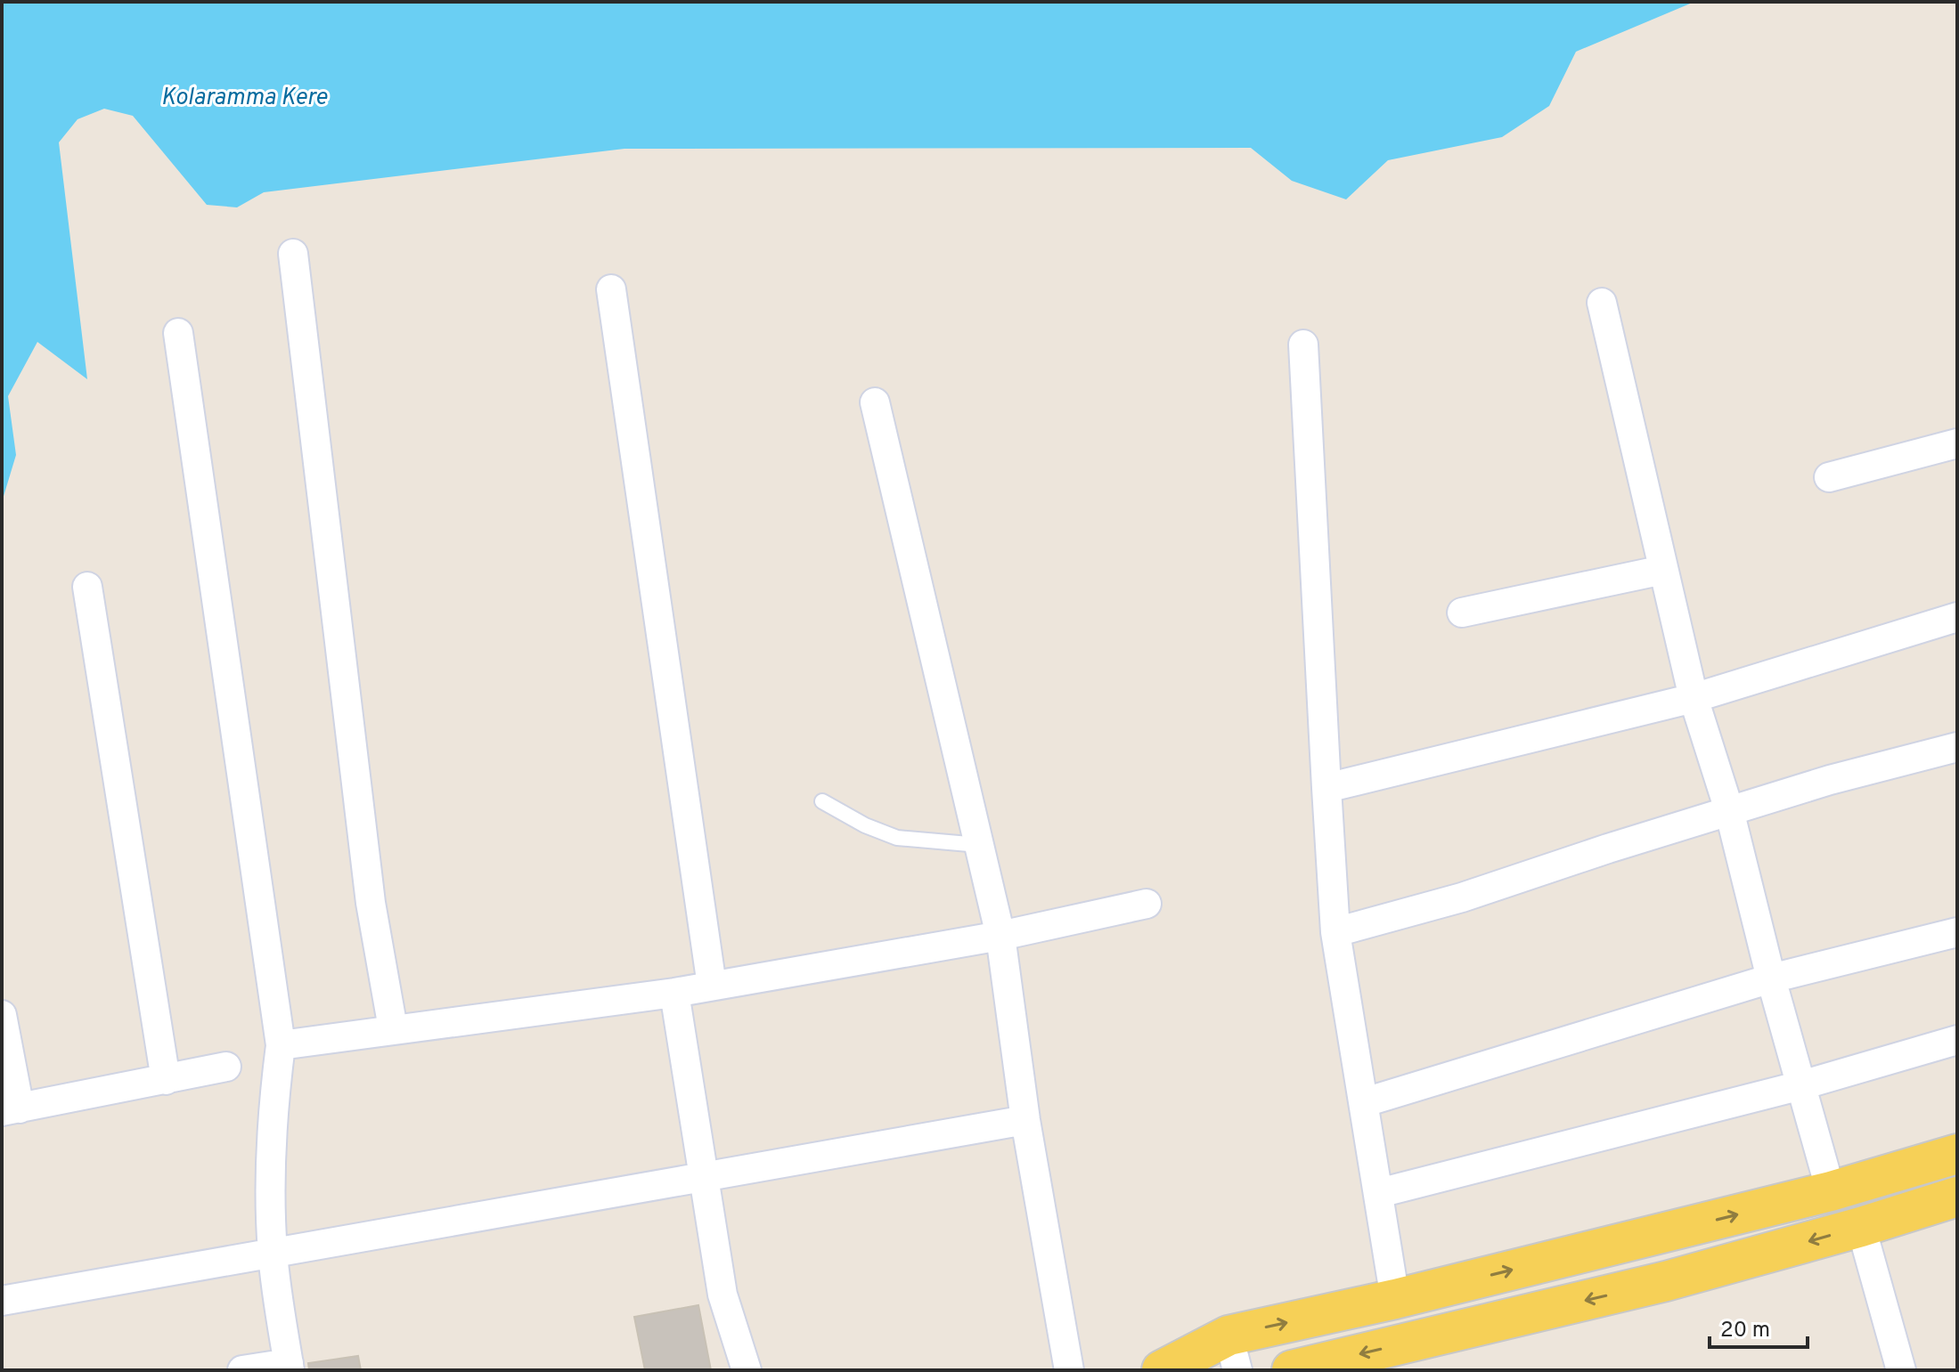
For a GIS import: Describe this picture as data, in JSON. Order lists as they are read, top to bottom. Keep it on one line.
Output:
{"water":["Kolaramma Kere"],"scale_bar":"20 m"}
